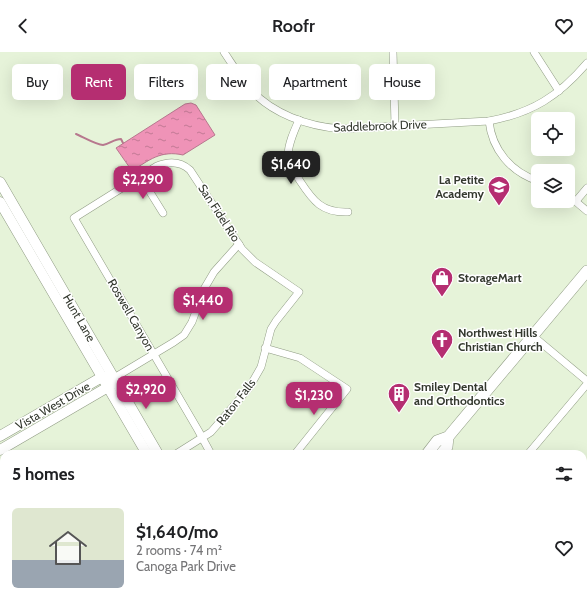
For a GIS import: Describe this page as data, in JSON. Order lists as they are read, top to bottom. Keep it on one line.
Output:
{"streets":{"main road":["Hunt Lane","Vista West Drive"],"street":["Saddlebrook Drive","San Fidel Rio","Roswell Canyon","Raton Falls"]},"crossings":[["San Fidel Rio","Roswell Canyon"],["San Fidel Rio","Raton Falls"],["Roswell Canyon","Raton Falls"],["Hunt Lane","Vista West Drive"]],"places":{"school or university":["La Petite Academy"],"shop":["StorageMart"],"church":["Northwest Hills Christian Church"],"building":["Smiley Dental and Orthodontics"]},"page":{"header":"Roofr","chip":["Buy","Rent","Filters","New","Apartment","House"],"price":["$1,640","$2,290","$1,440","$2,920","$1,230"],"heading":"5 homes","list":[{"name":"$1,640/mo","note":"2 rooms · 74 m² · Canoga Park Drive"}]}}
